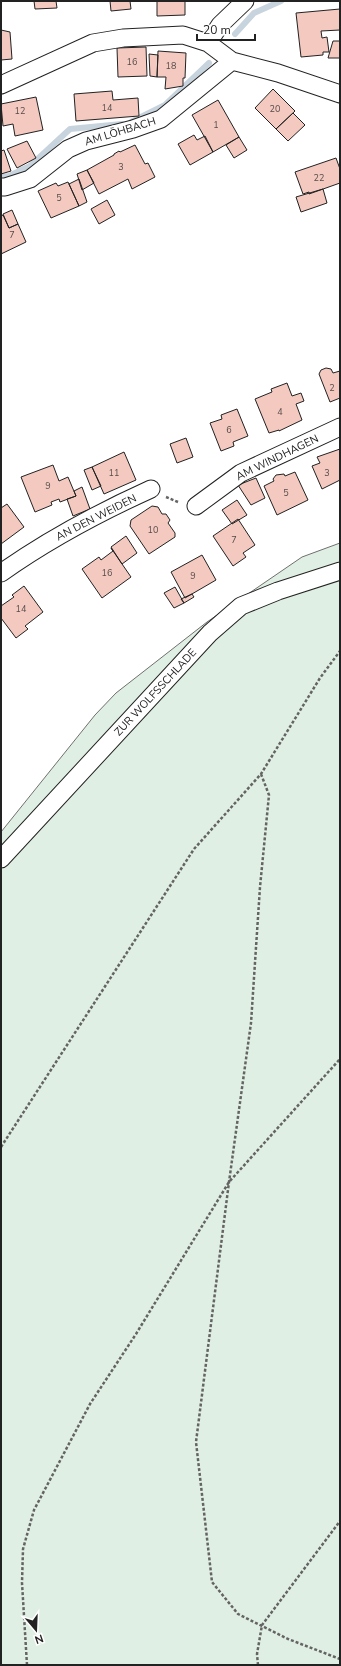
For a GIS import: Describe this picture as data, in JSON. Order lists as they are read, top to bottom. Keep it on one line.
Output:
{"streets":{"street":["AM LÖHBACH","AM WINDHAGEN","AN DEN WEIDEN","ZUR WOLFSSCHLADE"]},"house_numbers":["16","18","14","20","12","1","3","22","5","7","2","4","6","11","3","9","5","10","7","16","9","14"],"scale_bar":"20 m","north":"bottom"}
